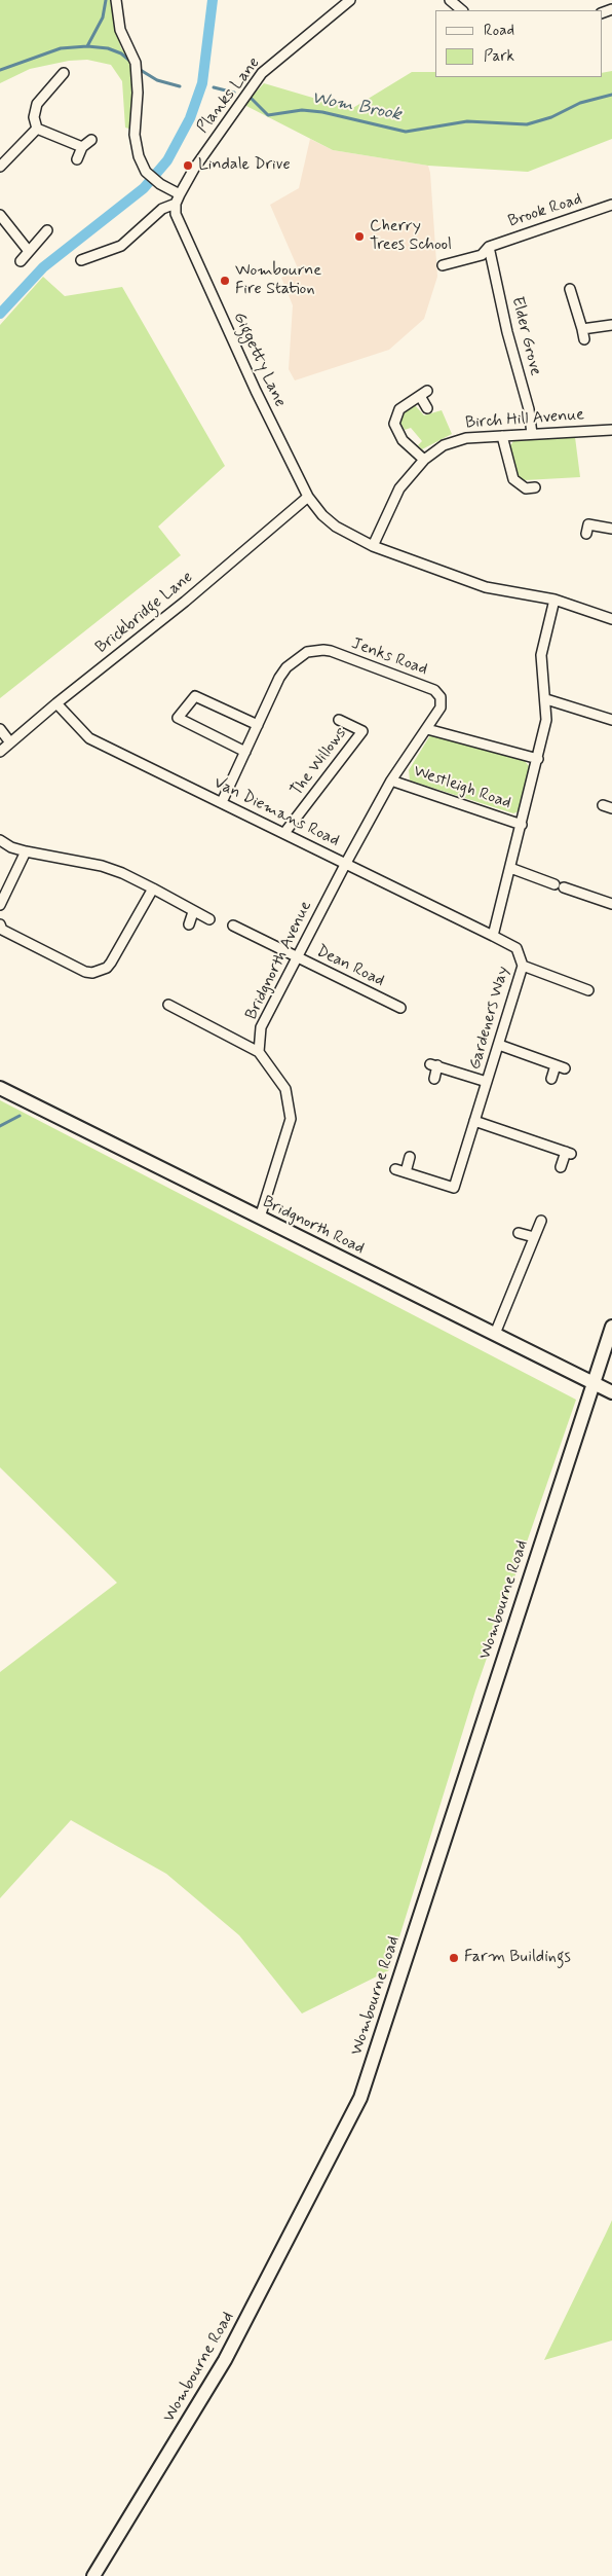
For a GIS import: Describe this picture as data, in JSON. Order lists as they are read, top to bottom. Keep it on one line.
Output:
{"streets":{"street":["Planks Lane","Brook Road","Elder Grove","Giggetty Lane","Birch Hill Avenue","Brickbridge Lane","Jenks Road","The Willows","Westleigh Road","Van Diemans Road","Bridgnorth Avenue","Dean Road","Gardeners Way","Bridgnorth Road","Wombourne Road"]},"crossings":[["Brook Road","Elder Grove"],["Elder Grove","Birch Hill Avenue"],["Giggetty Lane","Birch Hill Avenue"],["Giggetty Lane","Brickbridge Lane"],["Brickbridge Lane","Van Diemans Road"],["Jenks Road","Westleigh Road"],["Jenks Road","Van Diemans Road"],["Jenks Road","Bridgnorth Avenue"],["The Willows","Van Diemans Road"],["Van Diemans Road","Bridgnorth Avenue"],["Van Diemans Road","Gardeners Way"],["Bridgnorth Avenue","Dean Road"],["Bridgnorth Road","Wombourne Road"]],"water":["Wom Brook"],"places":["Lindale Drive","Cherry Trees School","Wombourne Fire Station","Farm Buildings"],"legend":["Road","Park"]}
